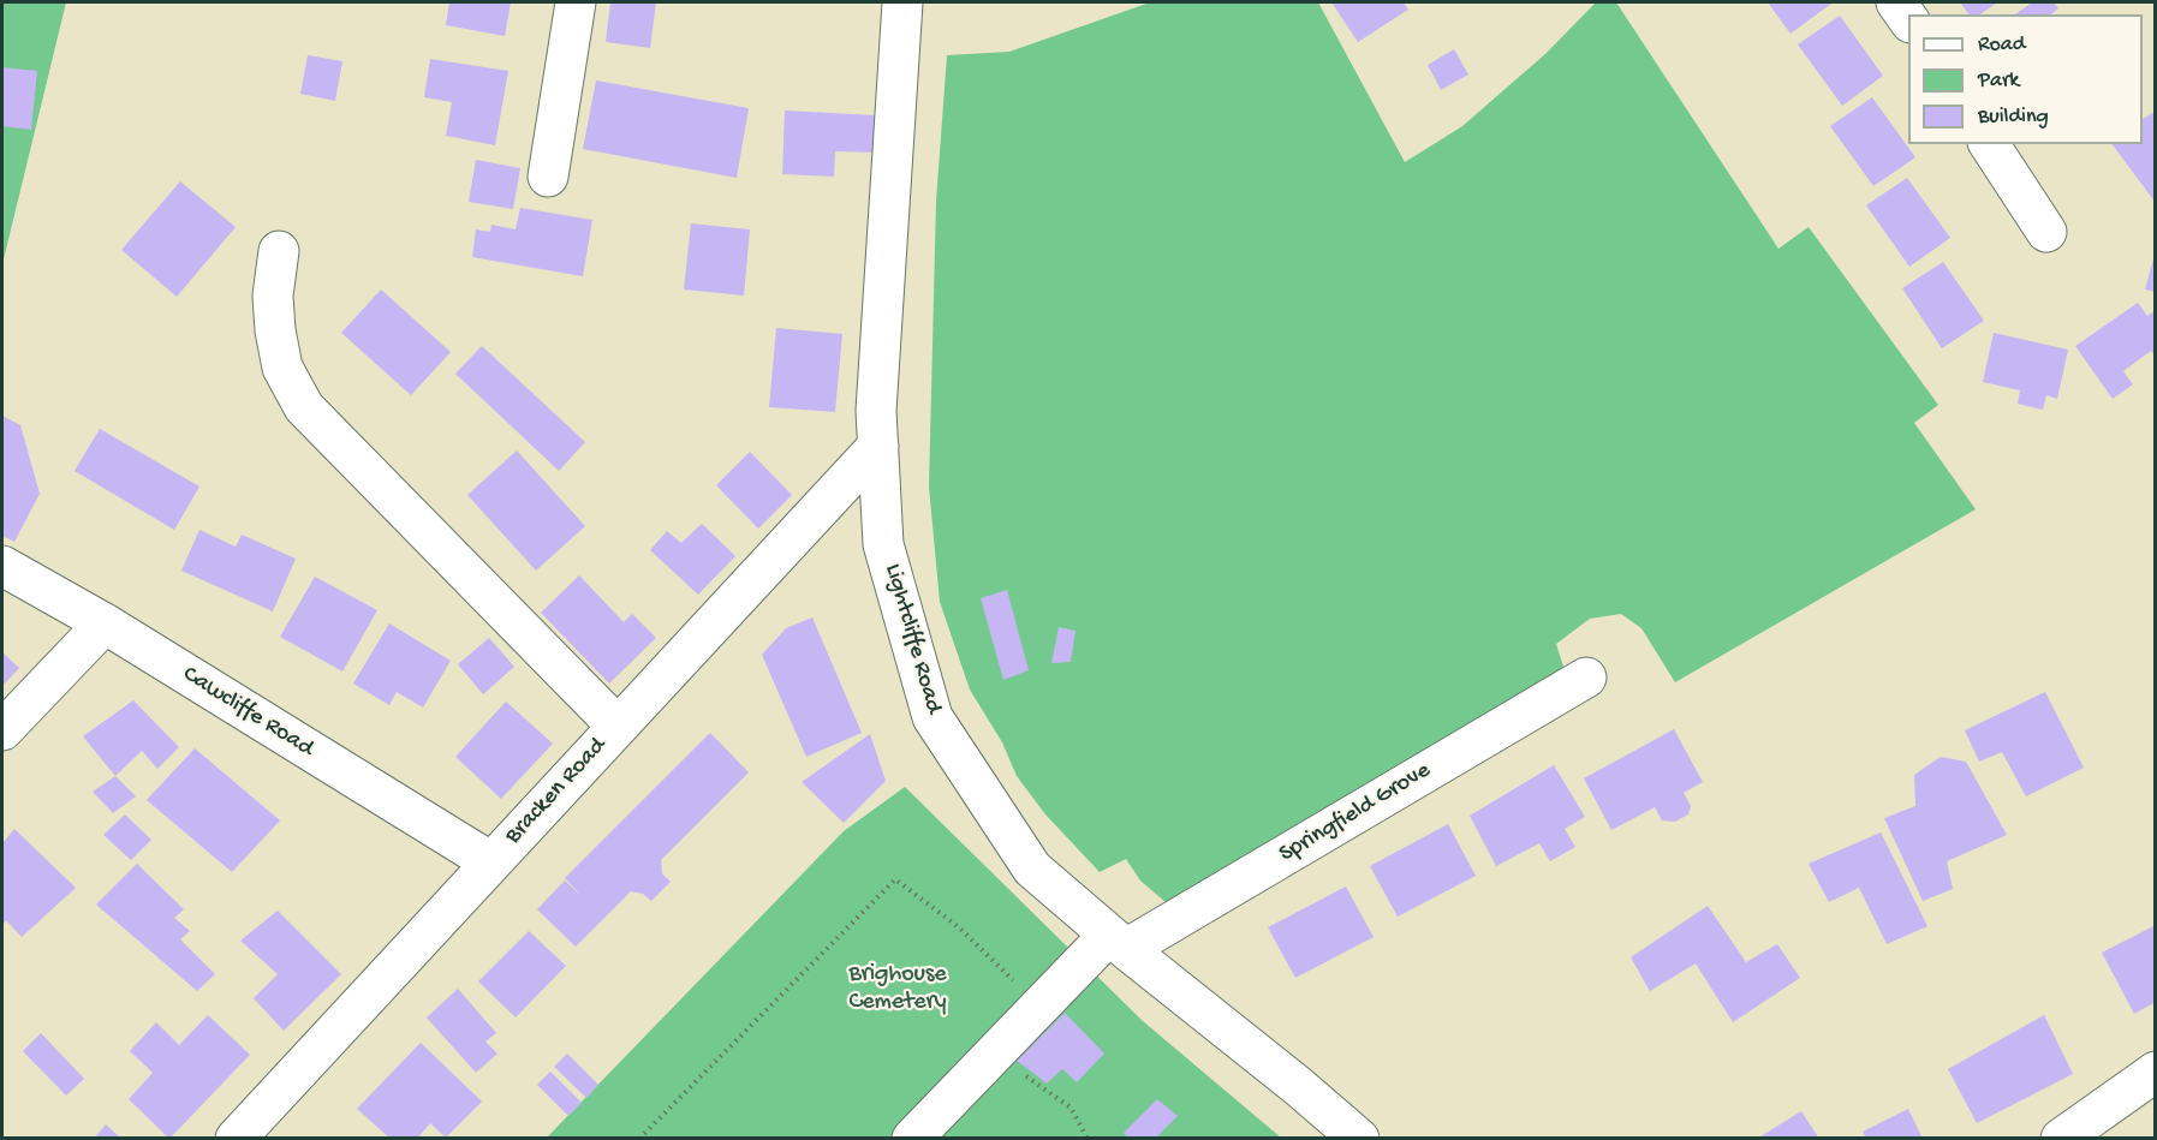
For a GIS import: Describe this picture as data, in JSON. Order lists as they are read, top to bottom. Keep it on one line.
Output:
{"streets":{"street":["Lightcliffe Road","Cawcliffe Road","Bracken Road","Springfield Grove"]},"crossings":[["Lightcliffe Road","Bracken Road"],["Lightcliffe Road","Springfield Grove"],["Cawcliffe Road","Bracken Road"]],"parks":["Brighouse Cemetery"],"legend":["Road","Park","Building"]}
